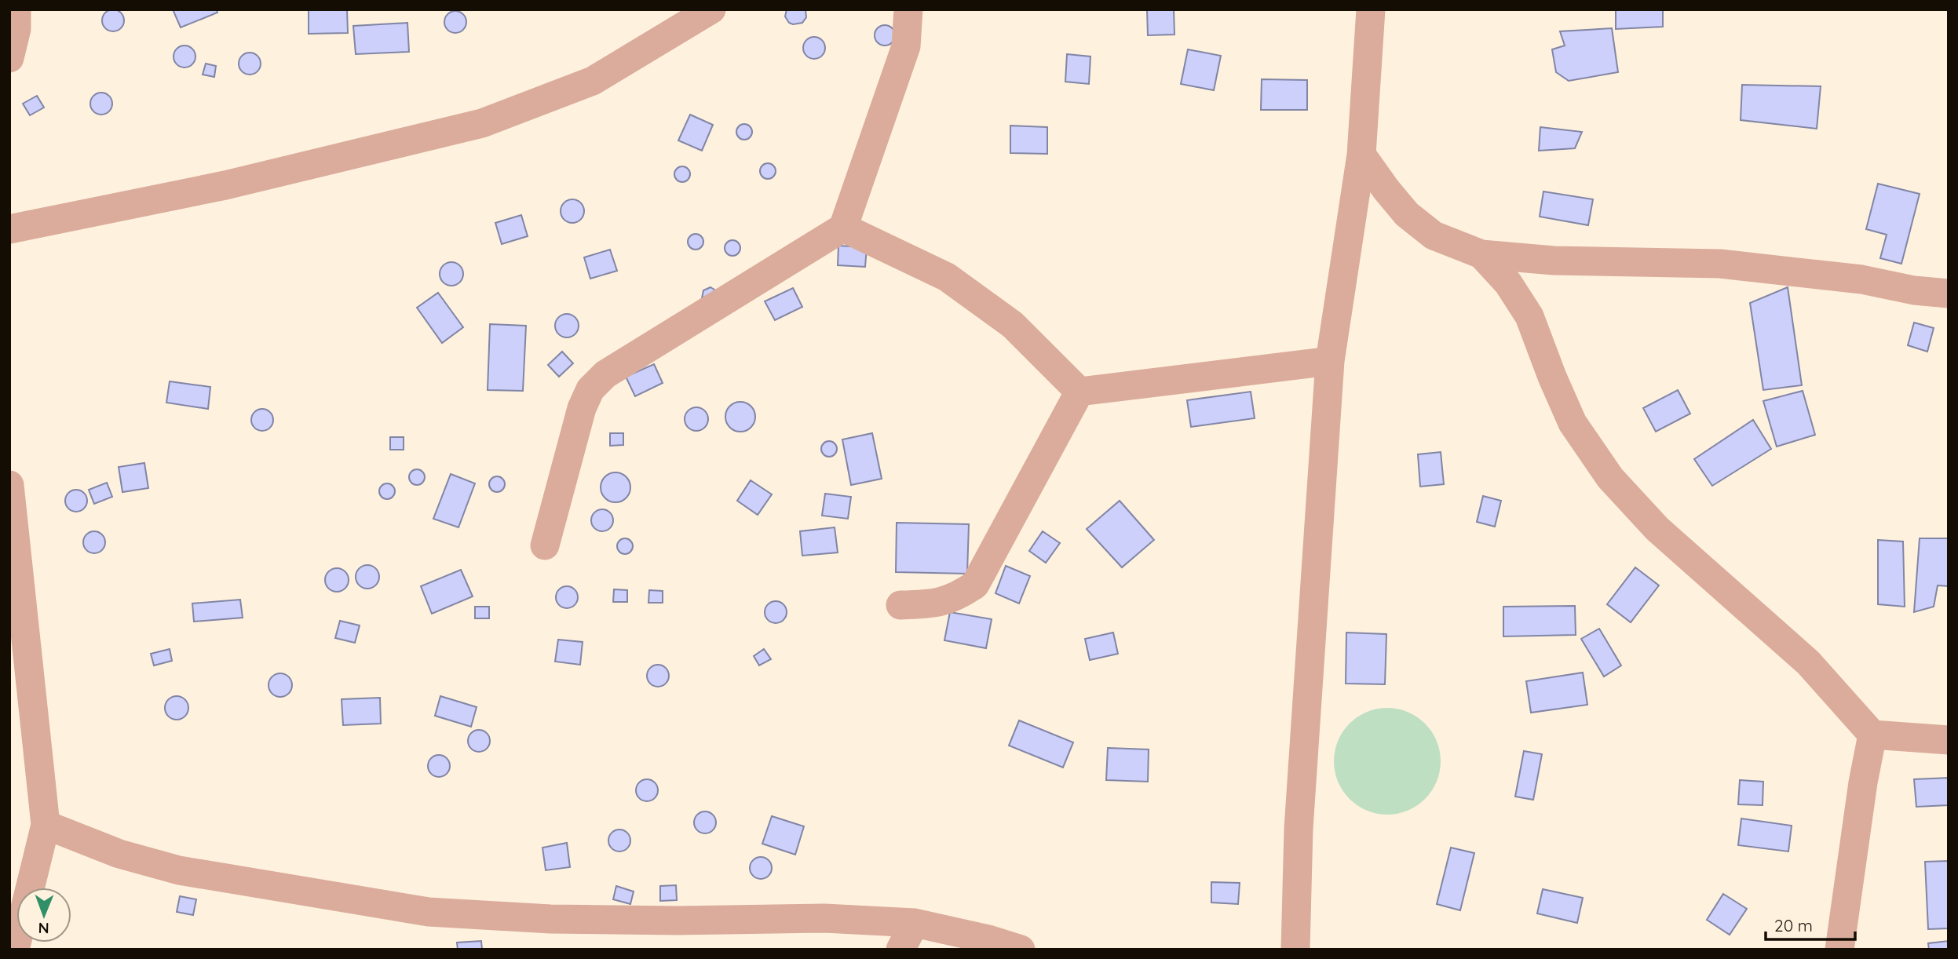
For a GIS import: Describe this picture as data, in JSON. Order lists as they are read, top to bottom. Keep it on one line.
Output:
{"scale_bar":"20 m","north":"bottom"}
